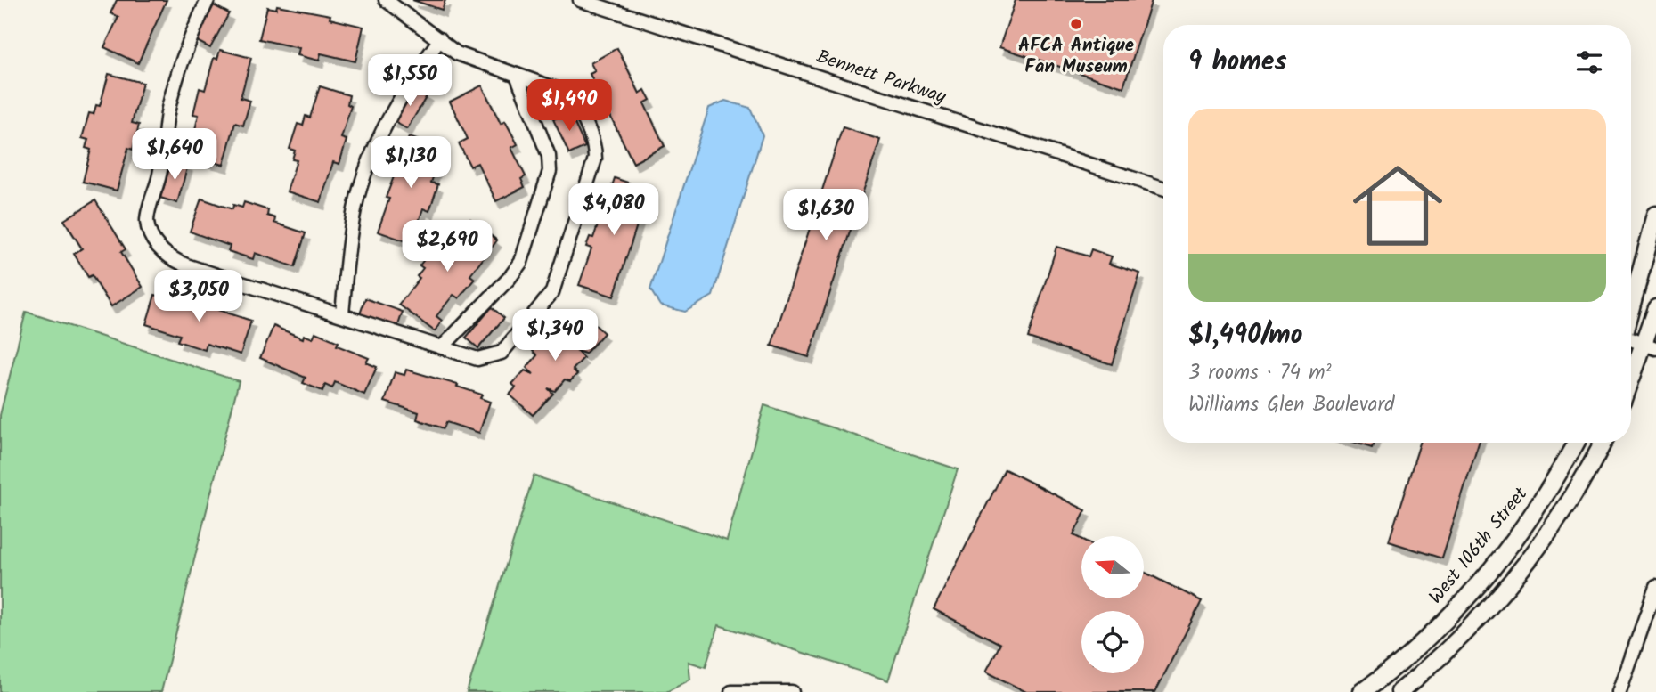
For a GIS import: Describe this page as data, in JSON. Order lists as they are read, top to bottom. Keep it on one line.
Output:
{"streets":{"street":["Bennett Parkway","West 106th Street"]},"places":["AFCA Antique Fan Museum"],"north":"left","page":{"heading":"9 homes","price":["$1,550","$1,490","$1,640","$1,130","$4,080","$1,630","$2,690","$3,050","$1,340"],"list":[{"name":"$1,490/mo","note":"3 rooms · 74 m² · Williams Glen Boulevard"}]}}
